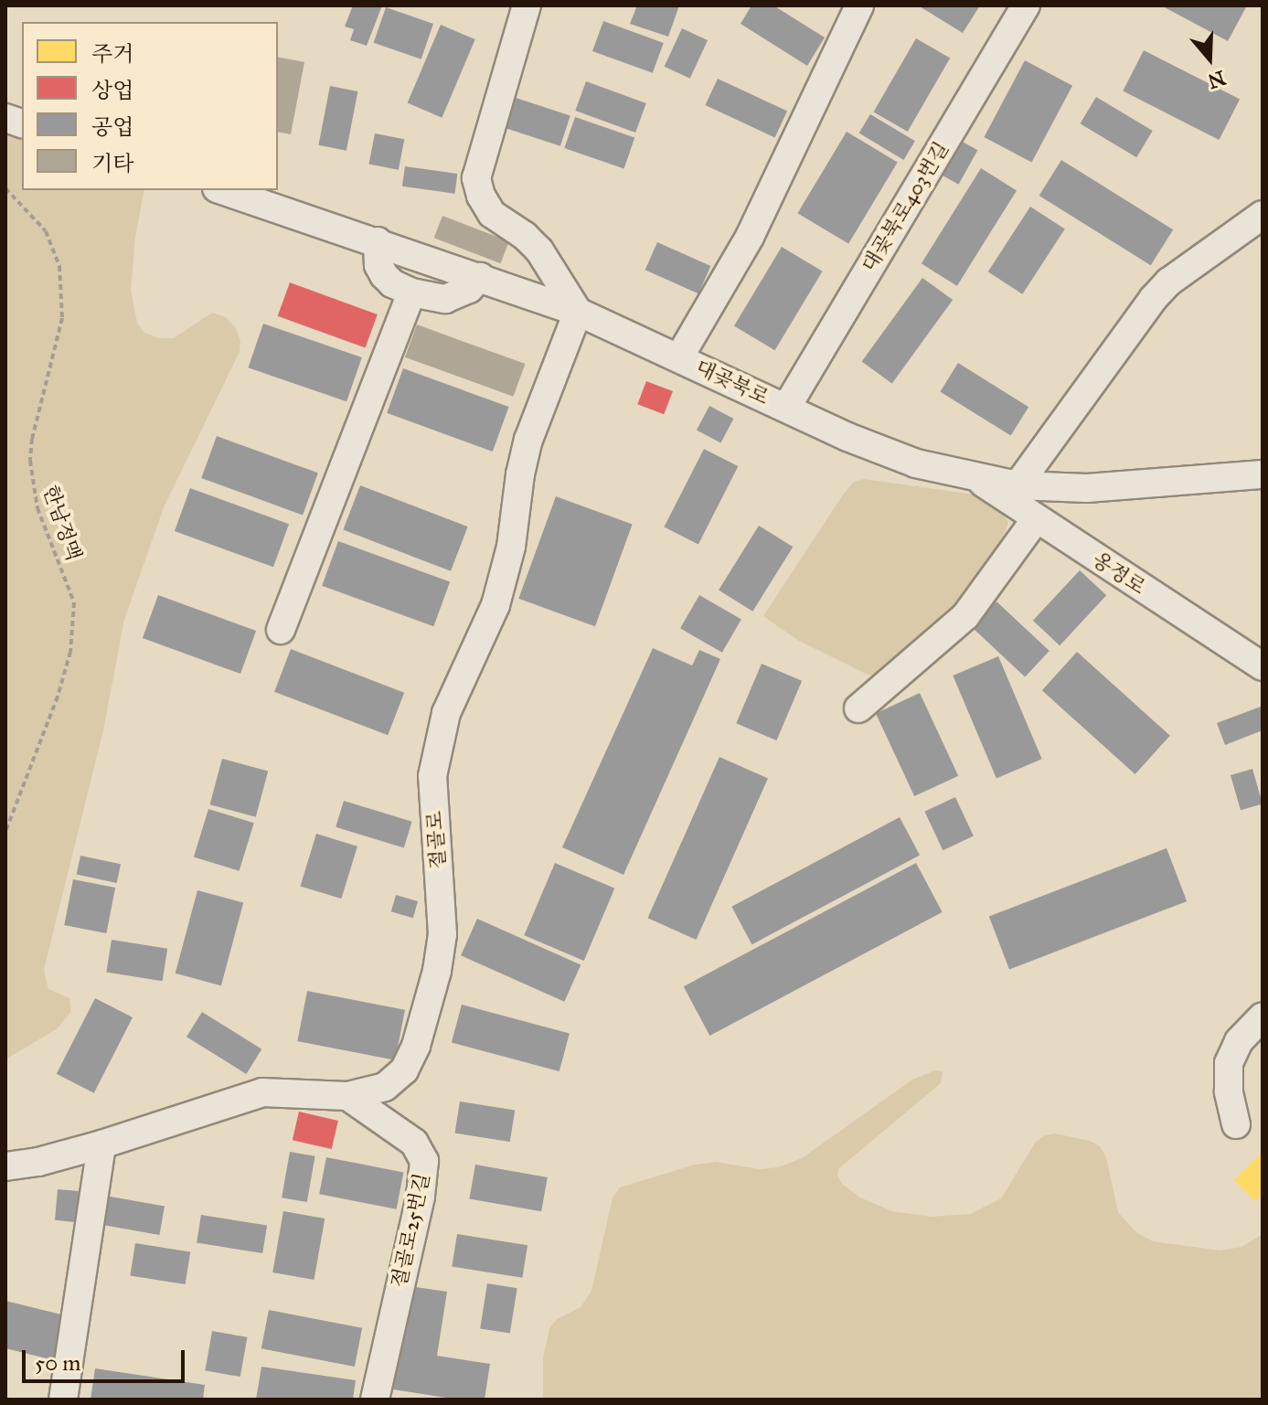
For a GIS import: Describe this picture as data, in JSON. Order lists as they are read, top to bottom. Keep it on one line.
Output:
{"streets":{"street":["대곶북로403번길","대곶북로","옹정로","절골로","절골로25번길"],"path":["한남정맥"]},"crossings":[["대곶북로403번길","대곶북로"],["대곶북로","옹정로"],["대곶북로","절골로"],["절골로","절골로25번길"]],"legend":["주거","상업","공업","기타"],"scale_bar":"50 m","north":"bottom"}
